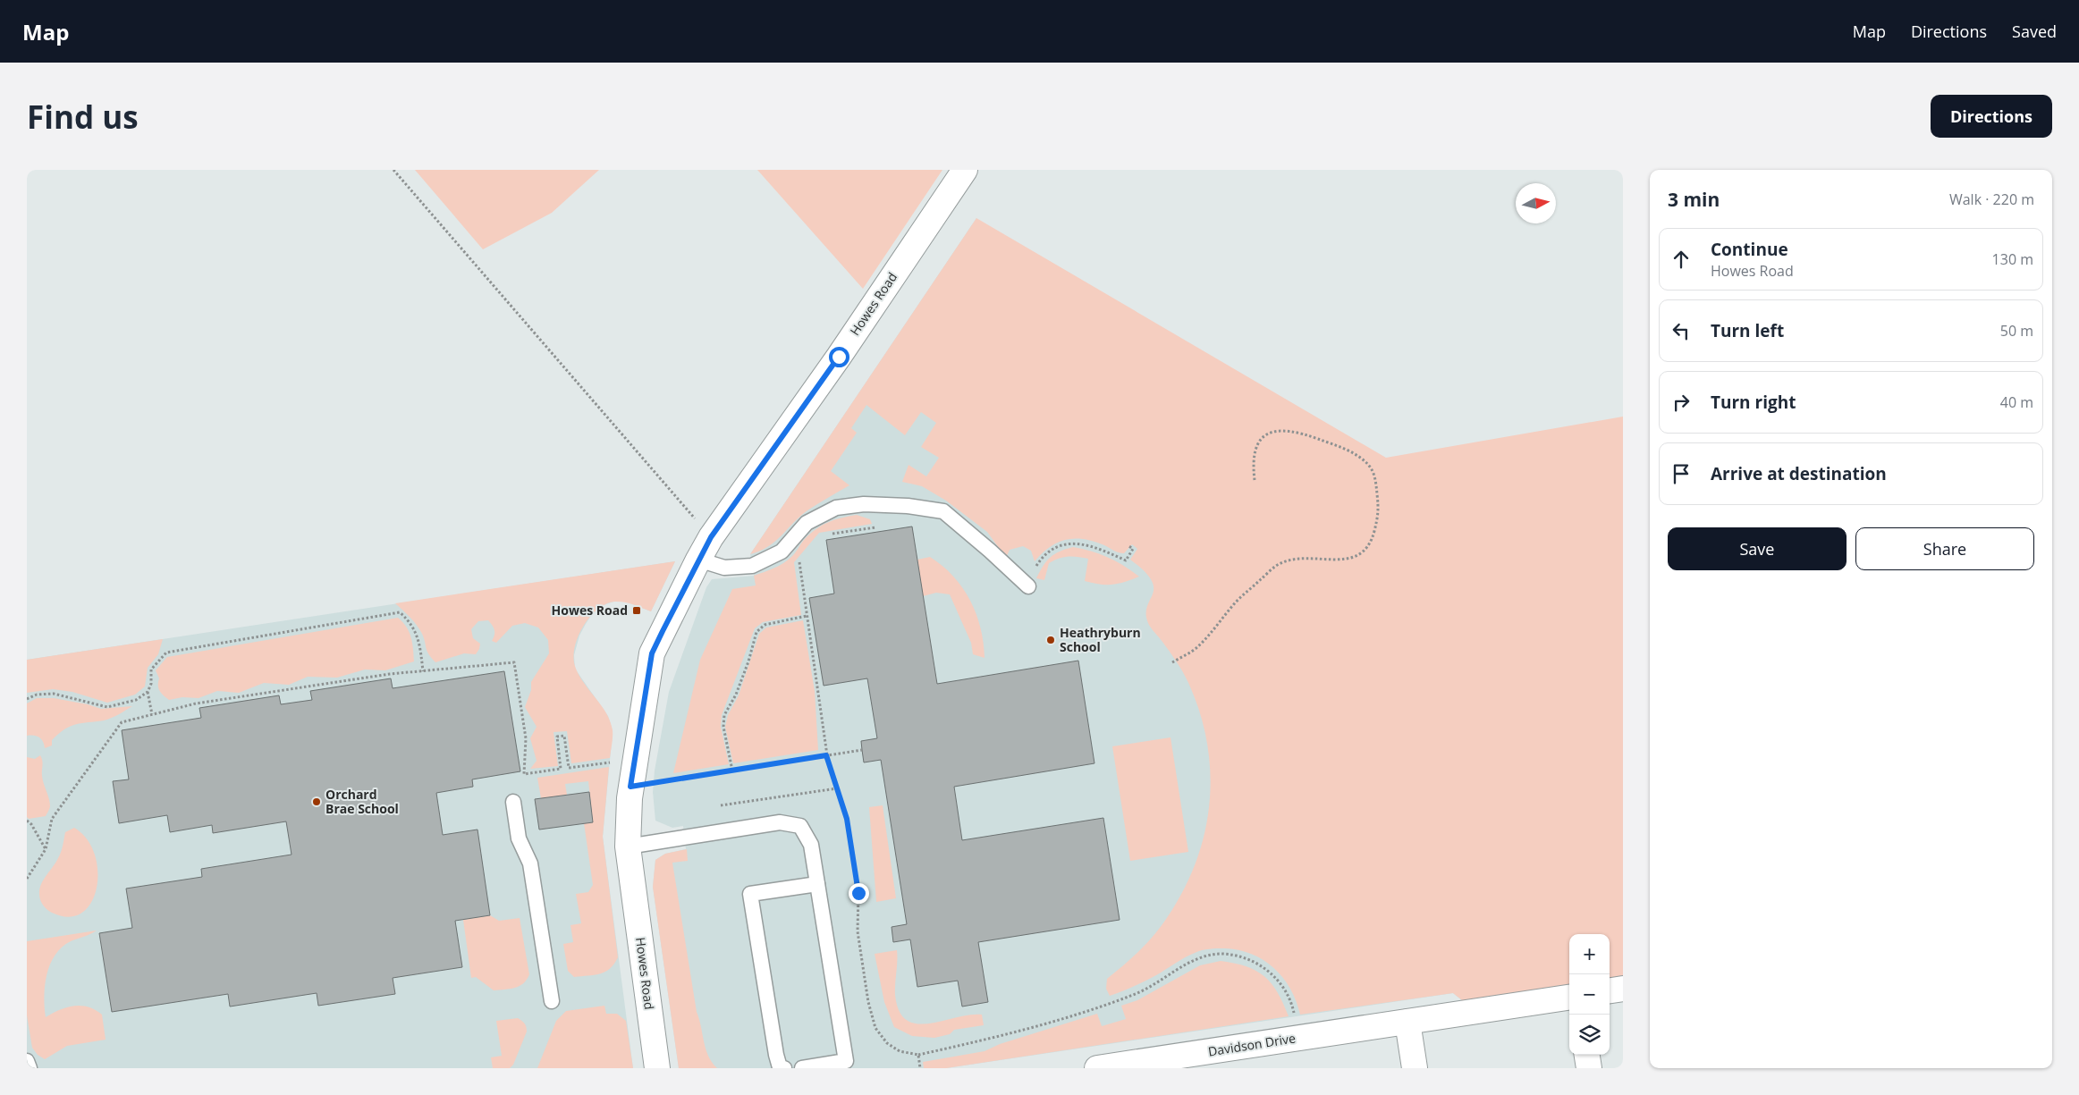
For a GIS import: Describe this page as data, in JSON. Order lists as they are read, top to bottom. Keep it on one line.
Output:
{"streets":{"street":["Howes Road","Davidson Drive"]},"places":{"transit":["Howes Road"],"other":["Heathryburn School","Orchard Brae School"]},"north":"right","page":{"header":"Map","nav":["Map","Directions","Saved"],"buttons":["Directions",["Save","Share"]],"title":"Find us","heading":["3 min","Walk · 220 m"],"list":[["Continue","Howes Road","130 m"],["Turn left","50 m"],["Turn right","40 m"],"Arrive at destination"],"map_buttons":["+","−"]}}
